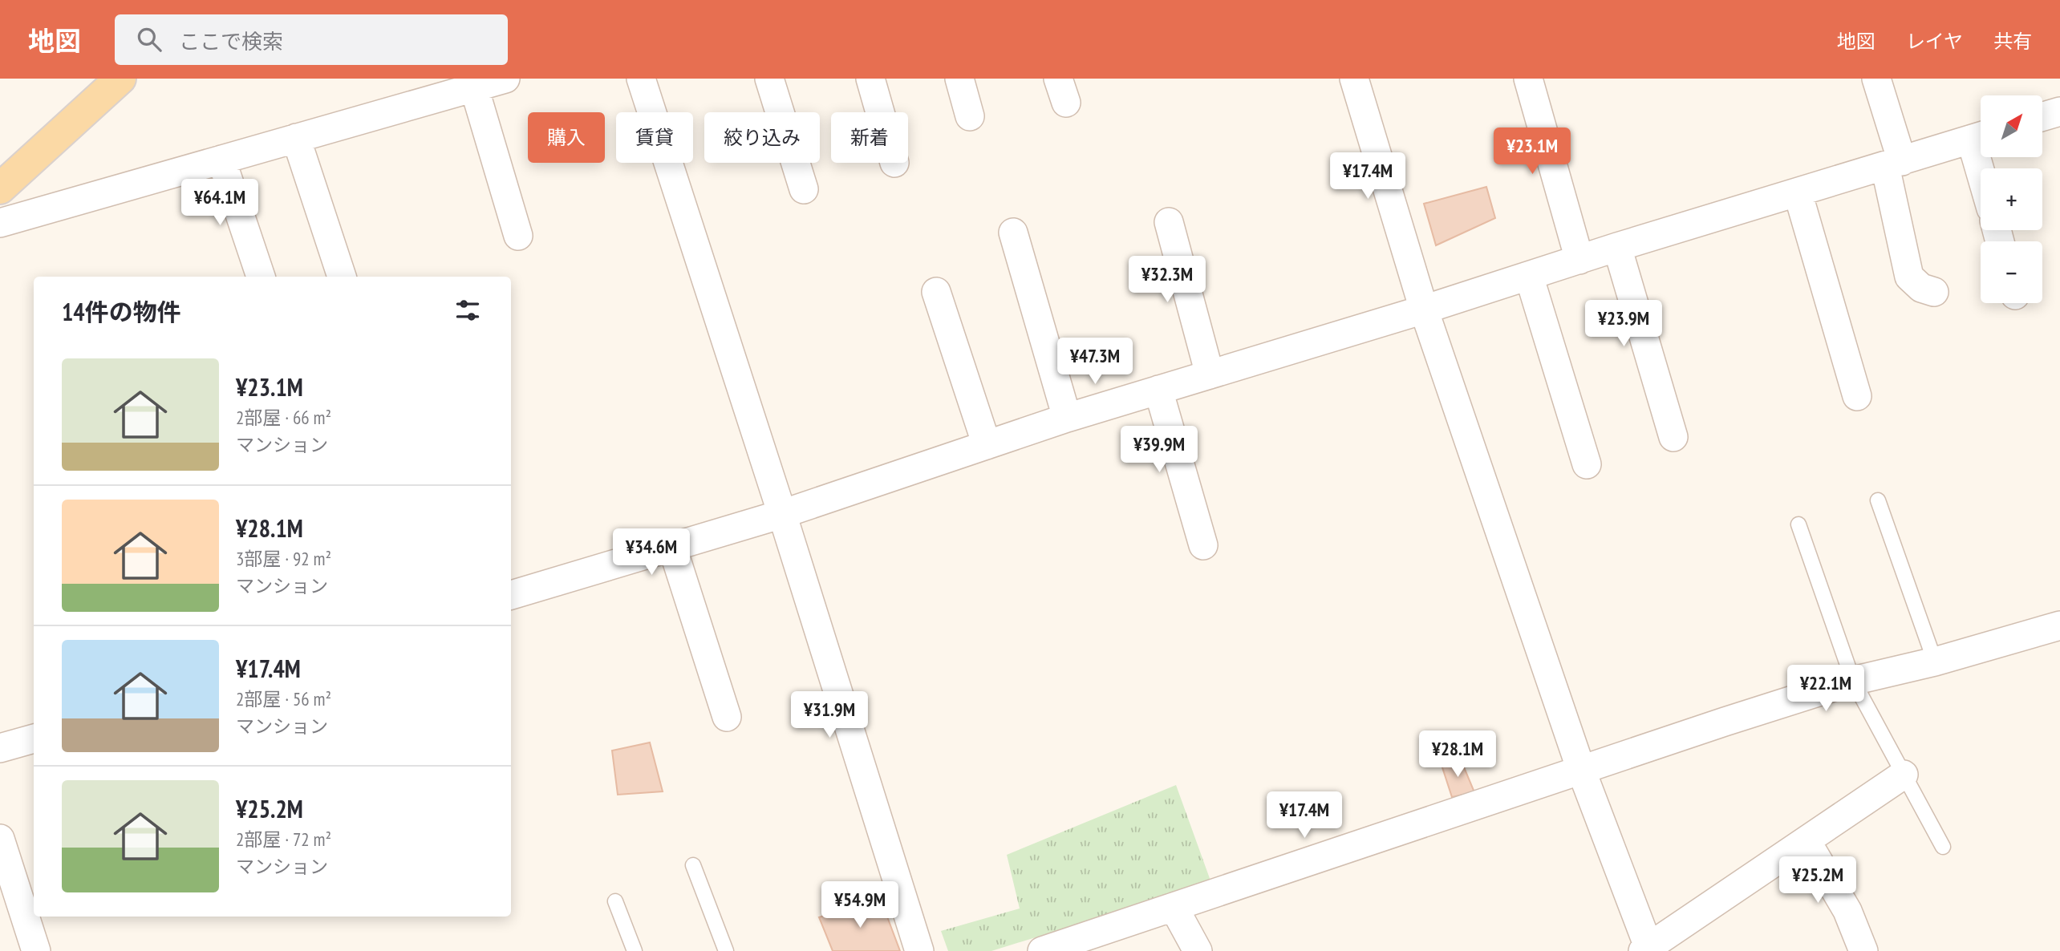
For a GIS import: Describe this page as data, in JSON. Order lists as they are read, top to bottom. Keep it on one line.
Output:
{"north":"top right","page":{"header":"地図","search":"ここで検索","nav":["地図","レイヤ","共有"],"map_buttons":["+","−"],"chip":["購入","賃貸","絞り込み","新着"],"price":["¥23.1M","¥17.4M","¥64.1M","¥32.3M","¥23.9M","¥47.3M","¥39.9M","¥34.6M","¥22.1M","¥31.9M","¥28.1M","¥17.4M","¥25.2M","¥54.9M"],"heading":"14件の物件","list":[{"name":"¥23.1M","note":"2部屋 · 66 m² · マンション"},{"name":"¥28.1M","note":"3部屋 · 92 m² · マンション"},{"name":"¥17.4M","note":"2部屋 · 56 m² · マンション"},{"name":"¥25.2M","note":"2部屋 · 72 m² · マンション"}]}}
